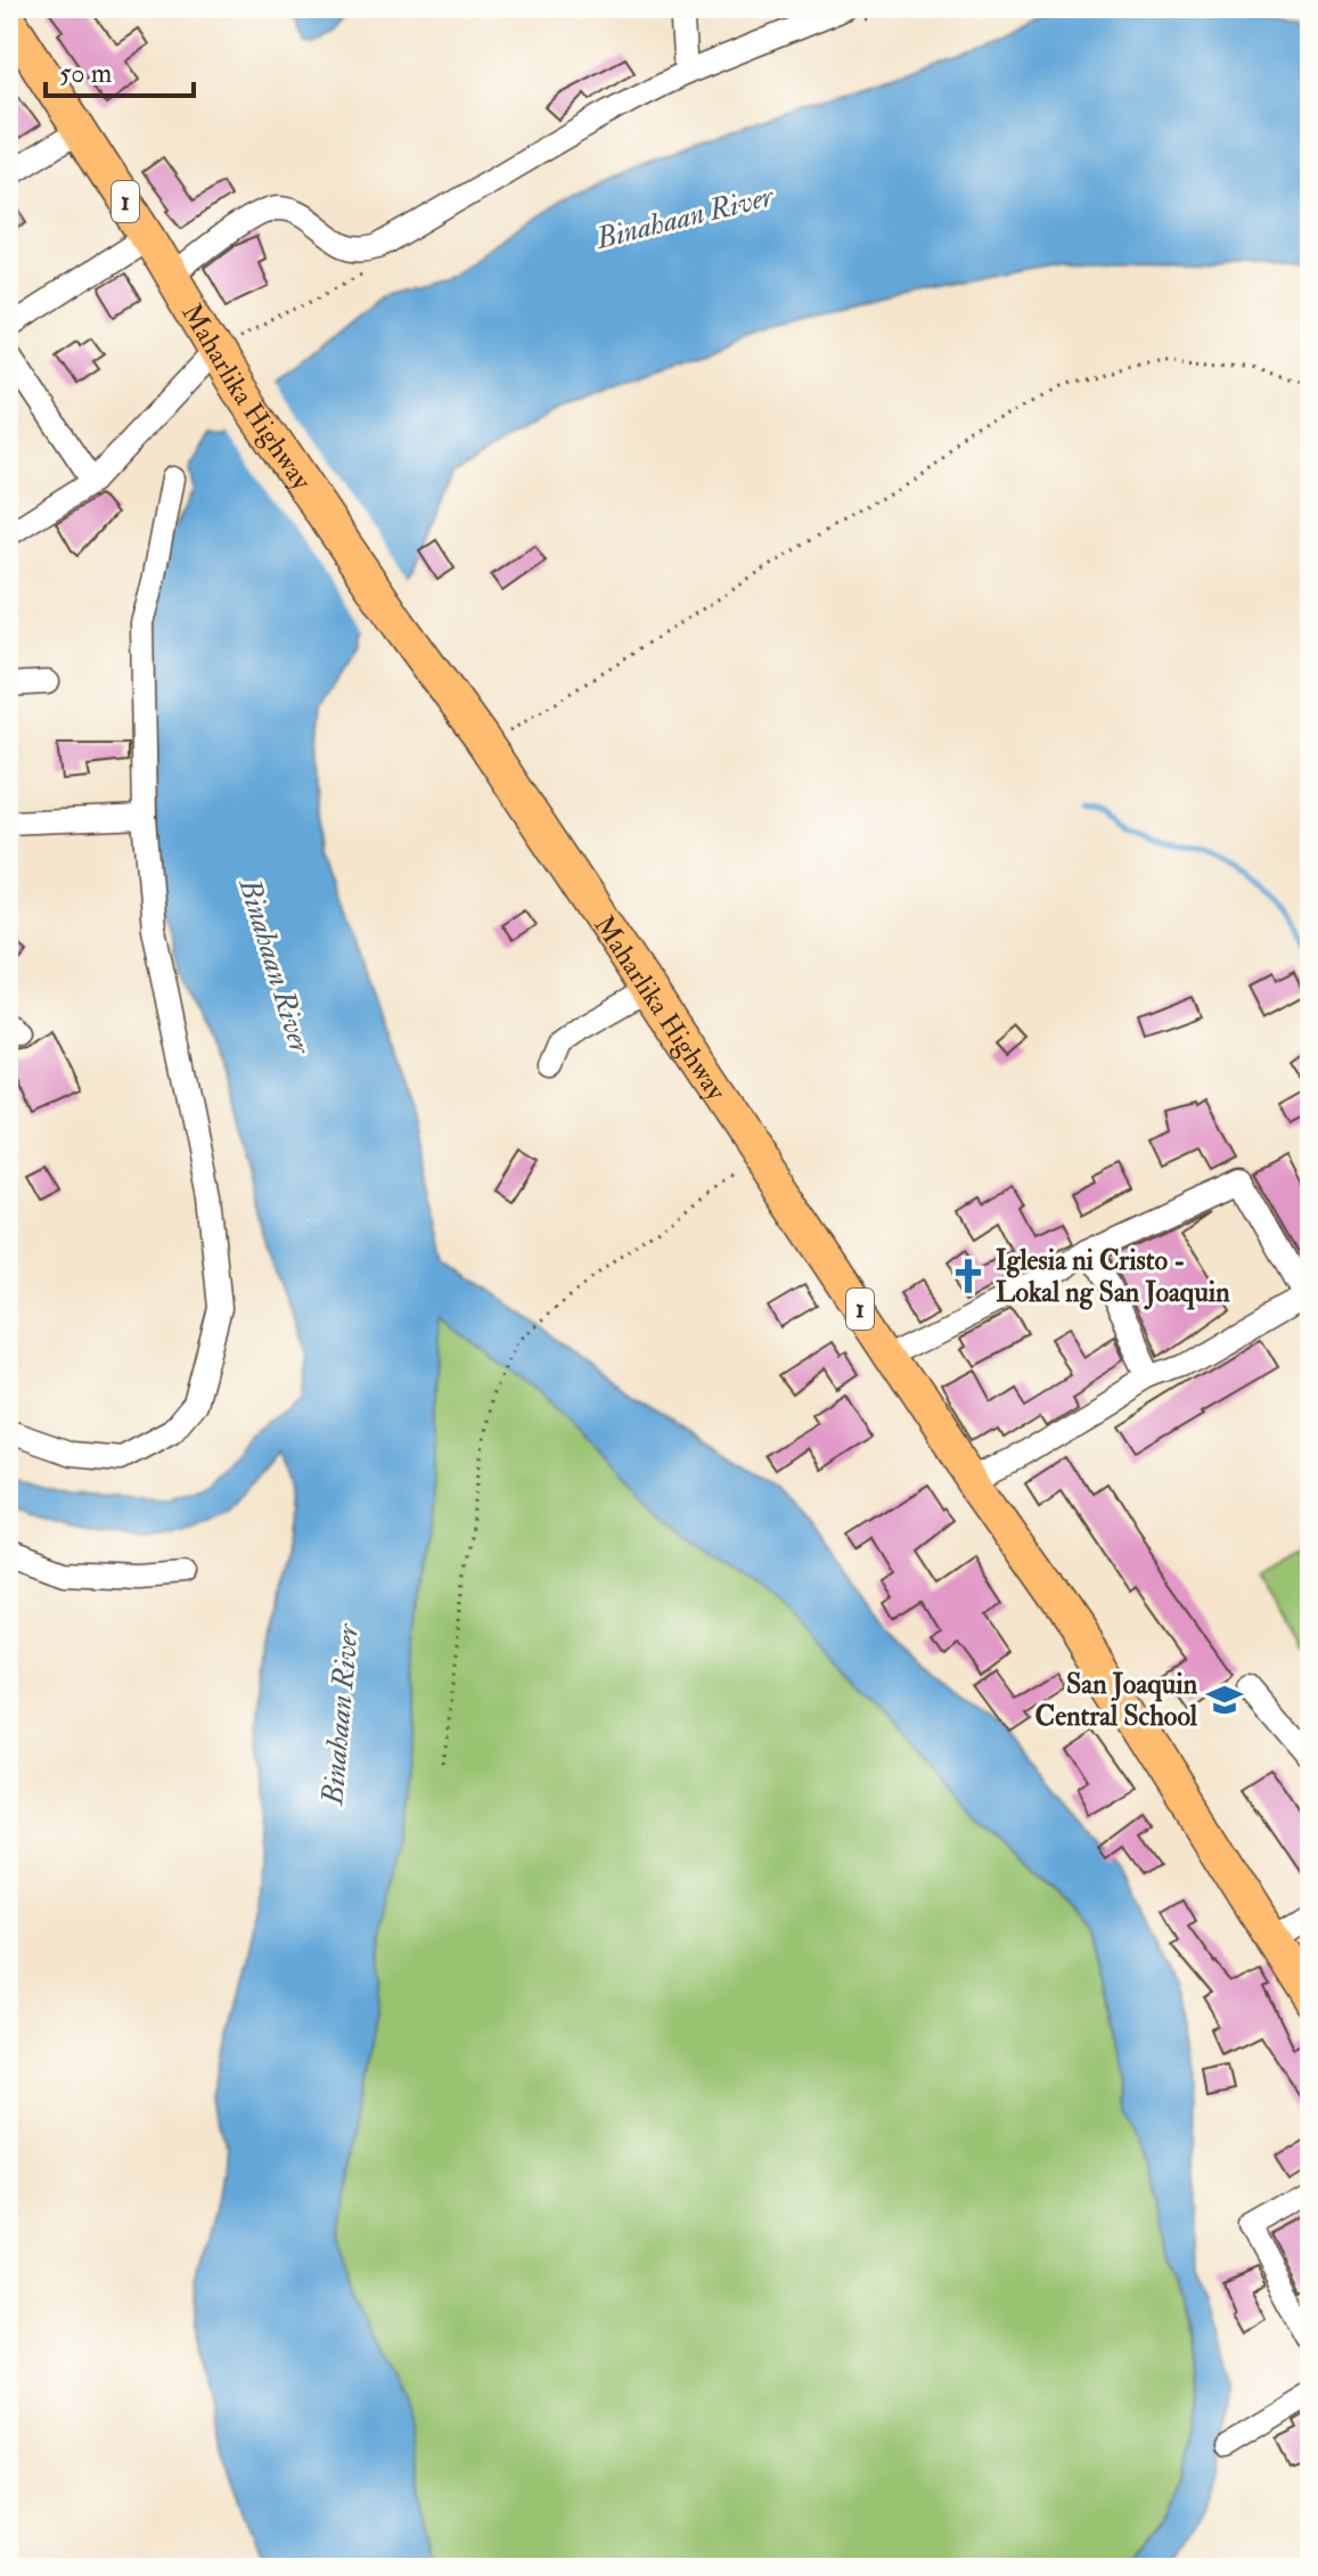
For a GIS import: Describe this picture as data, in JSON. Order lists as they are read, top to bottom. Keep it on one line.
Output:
{"streets":{"highway":["1","Maharlika Highway"]},"water":["Binahaan River"],"places":{"church":["Iglesia ni Cristo - Lokal ng San Joaquin"],"school or university":["San Joaquin Central School"]},"scale_bar":"50 m"}
